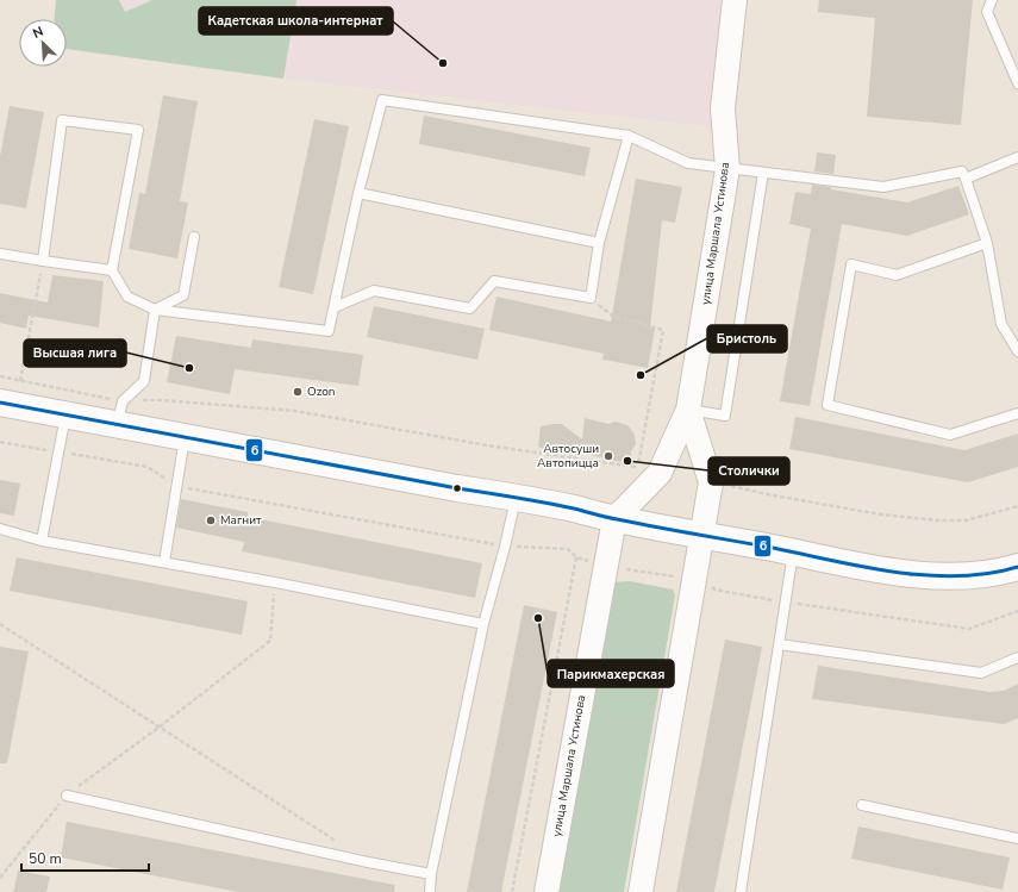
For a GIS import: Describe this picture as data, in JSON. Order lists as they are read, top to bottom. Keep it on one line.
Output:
{"streets":{"street":["улица Маршала Устинова"]},"places":["Кадетская школа-интернат","Высшая лига","Бристоль","Ozon","Автосуши Автопицца","Столички","Магнит","Парикмахерская"],"lines":["transit line 6"],"scale_bar":"50 m","north":"top left"}
